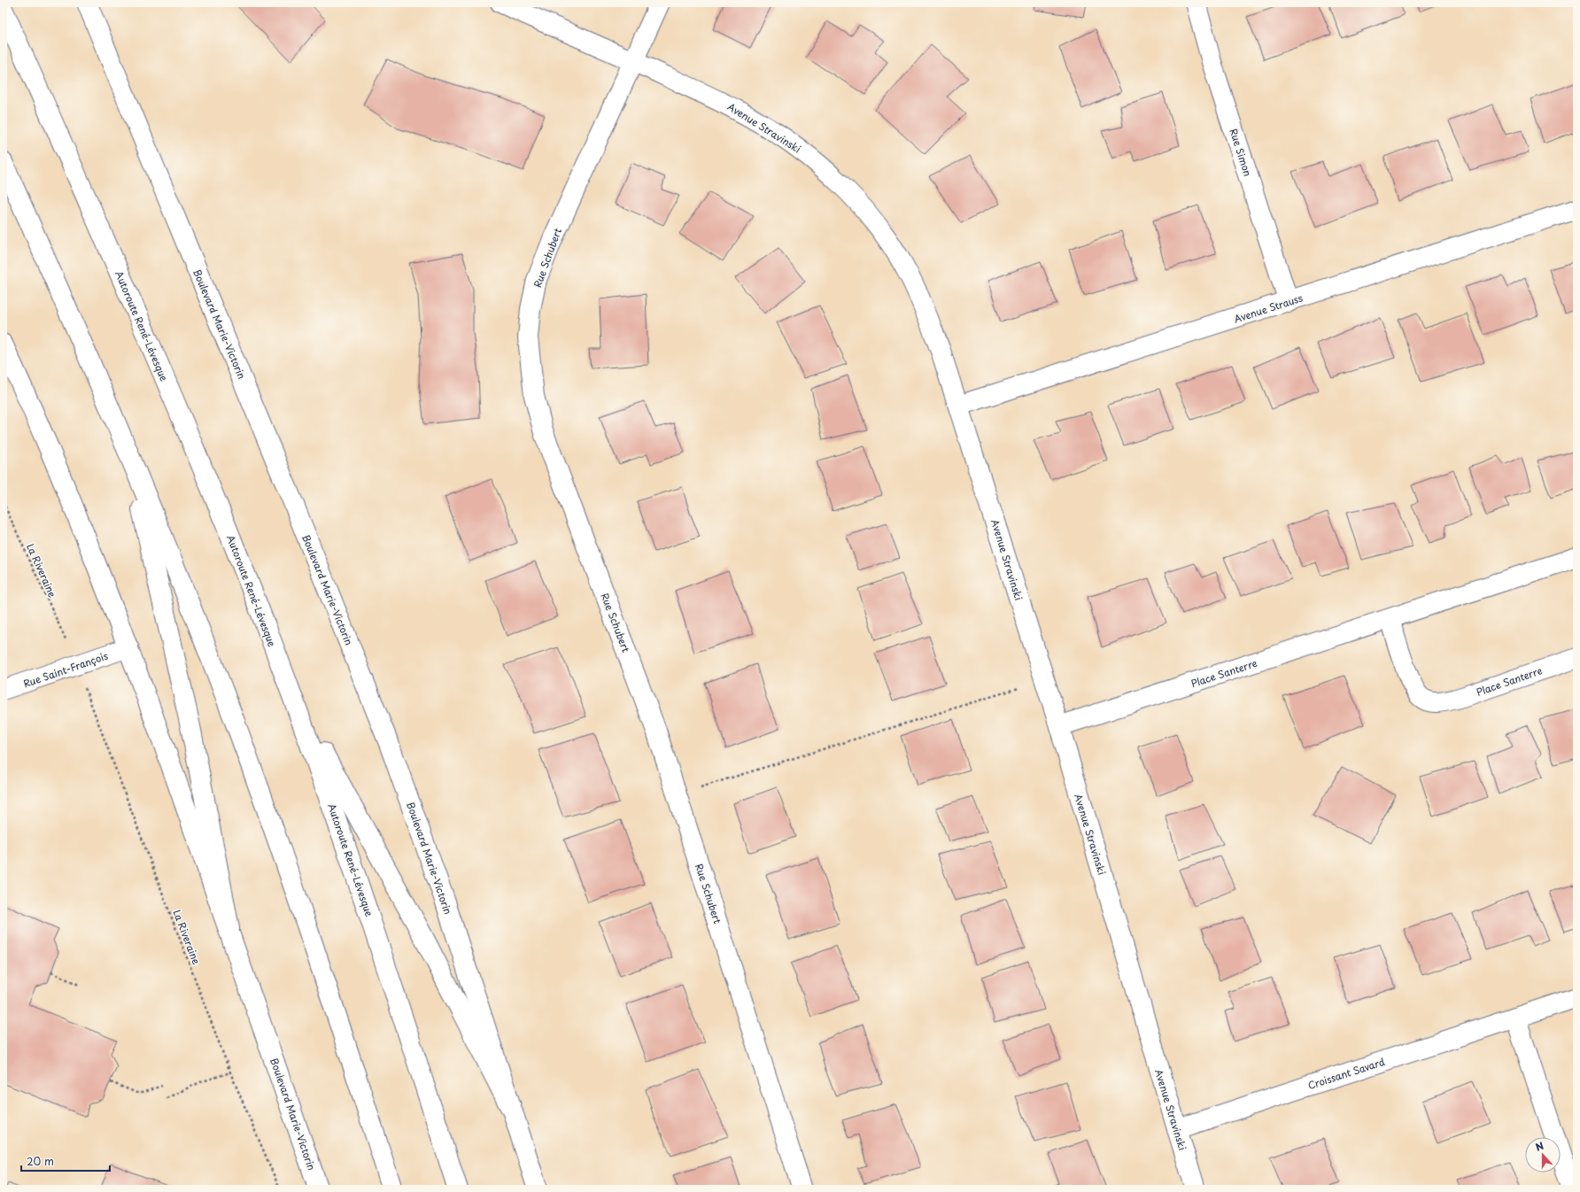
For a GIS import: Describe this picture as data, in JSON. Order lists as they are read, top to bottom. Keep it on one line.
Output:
{"streets":{"main road":["Avenue Stravinski","Rue Simon","Rue Schubert","Avenue Strauss","Boulevard Marie-Victorin","Autoroute René-Lévesque","Rue Saint-François","Place Santerre","Croissant Savard"],"path":["La Riveraine"]},"crossings":[["Avenue Stravinski","Rue Schubert"],["Avenue Stravinski","Avenue Strauss"],["Avenue Stravinski","Place Santerre"],["Avenue Stravinski","Croissant Savard"],["Rue Simon","Avenue Strauss"],["Boulevard Marie-Victorin","Rue Saint-François"]],"scale_bar":"20 m","north":"top"}
